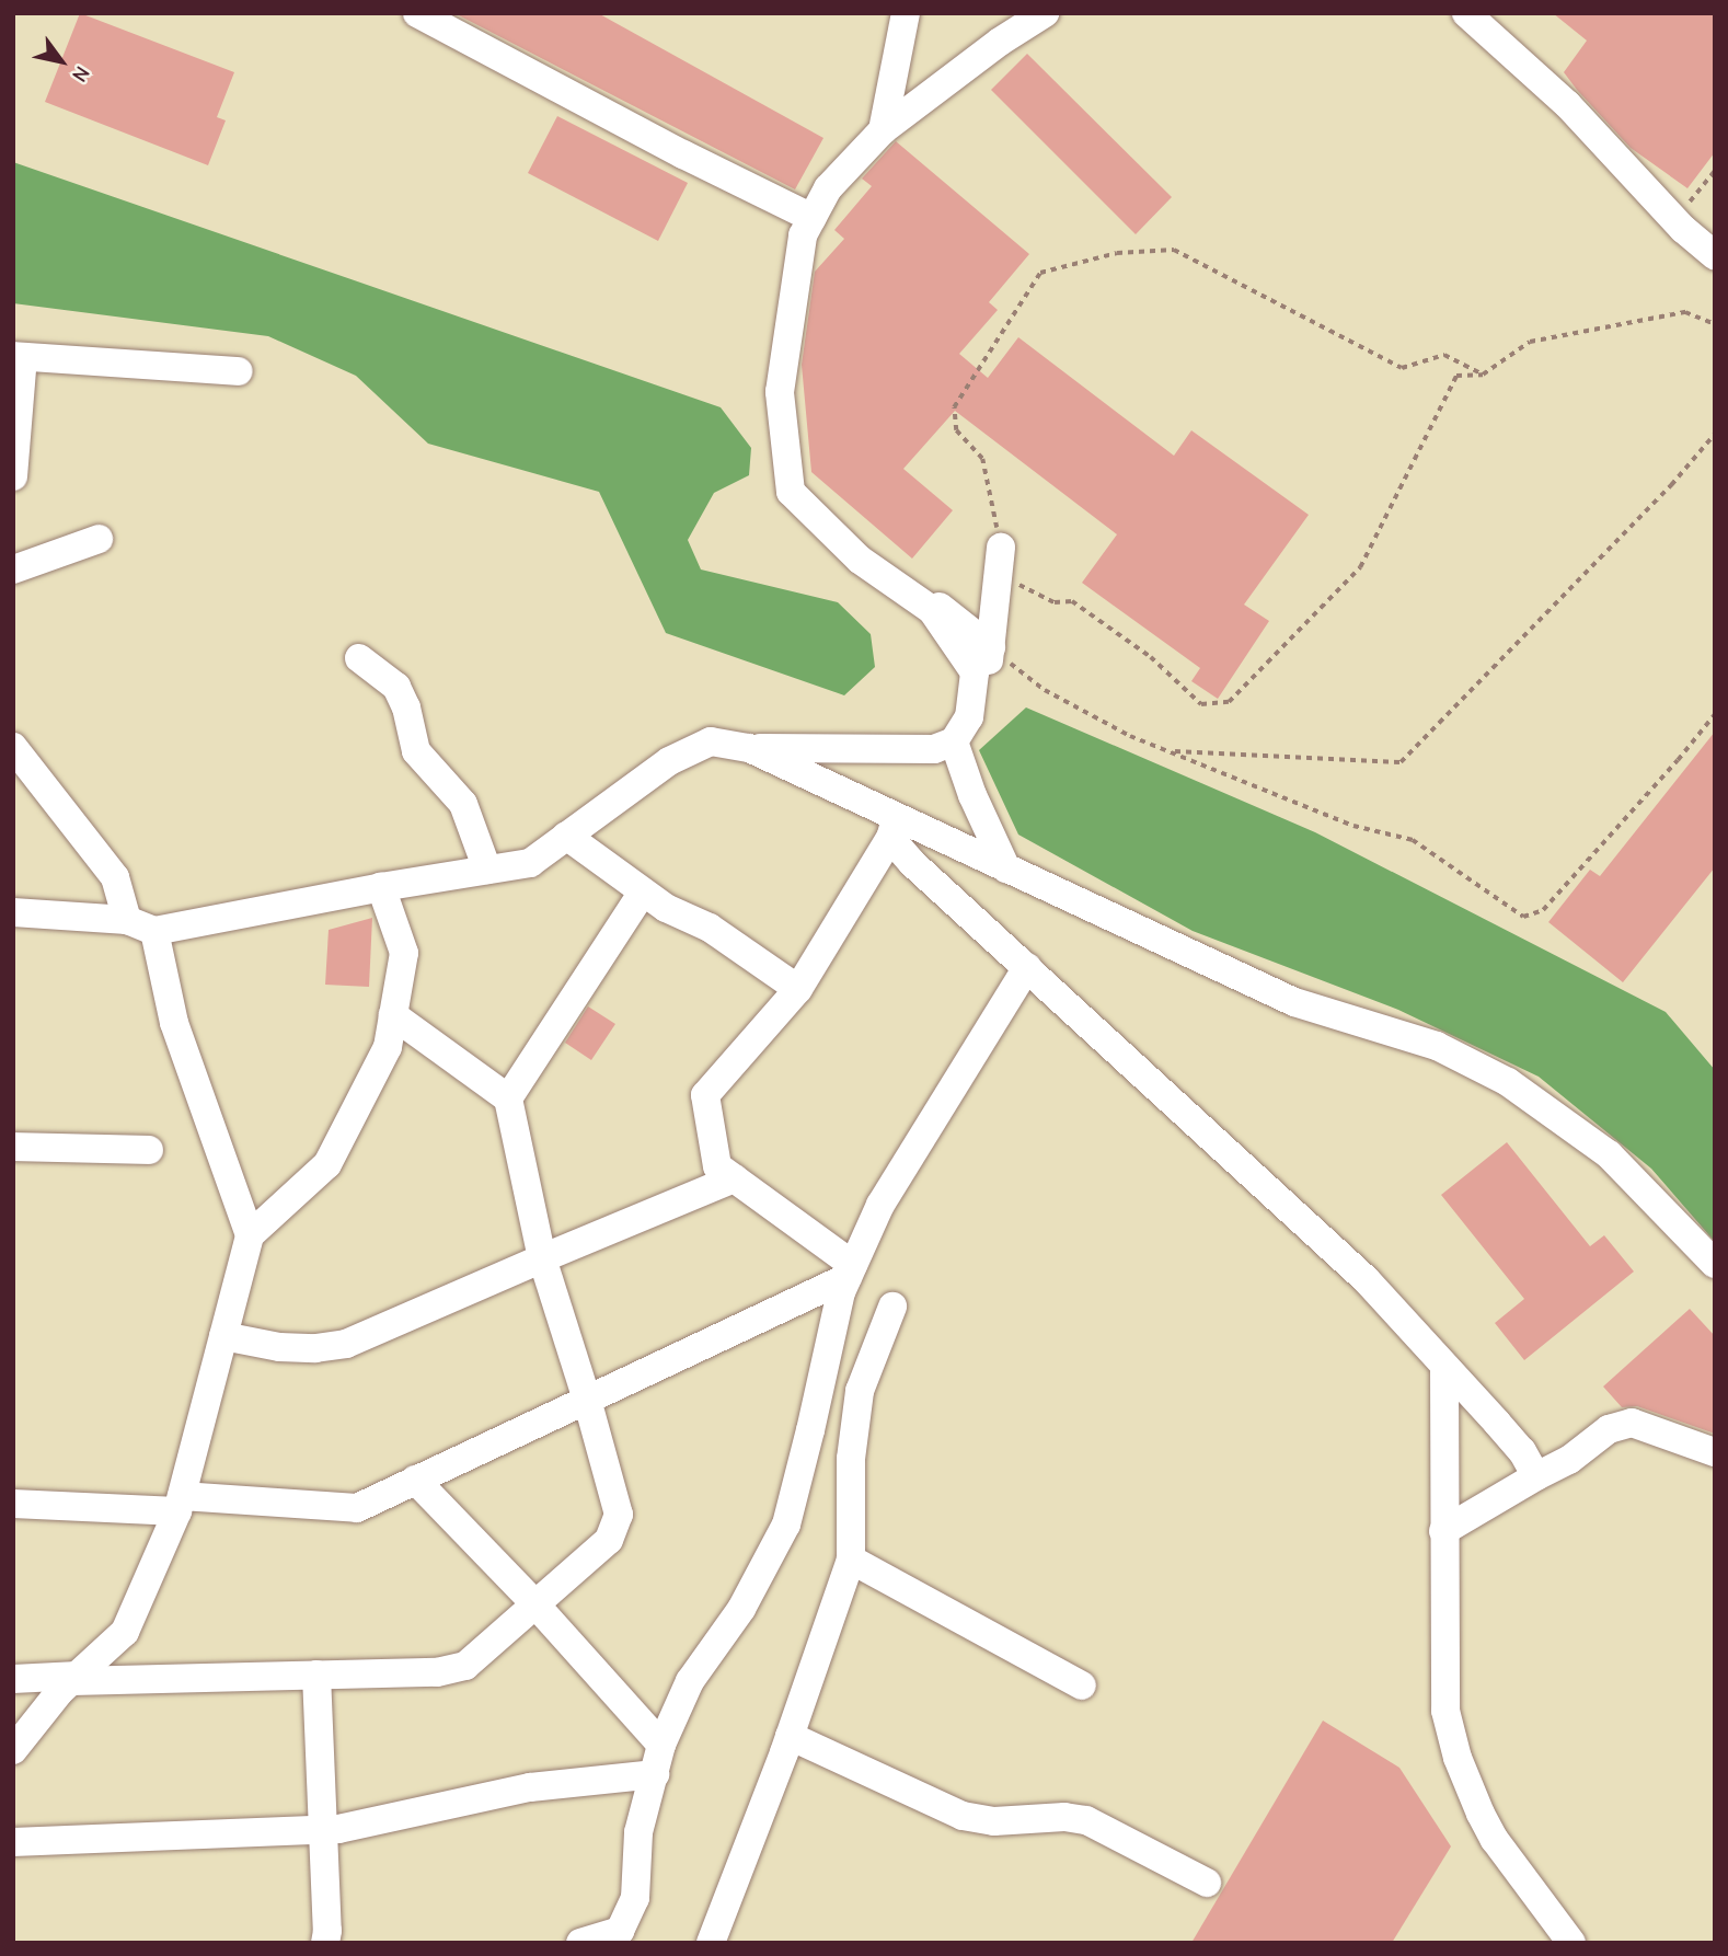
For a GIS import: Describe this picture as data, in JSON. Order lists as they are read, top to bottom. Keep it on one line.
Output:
{"north":"bottom right"}
